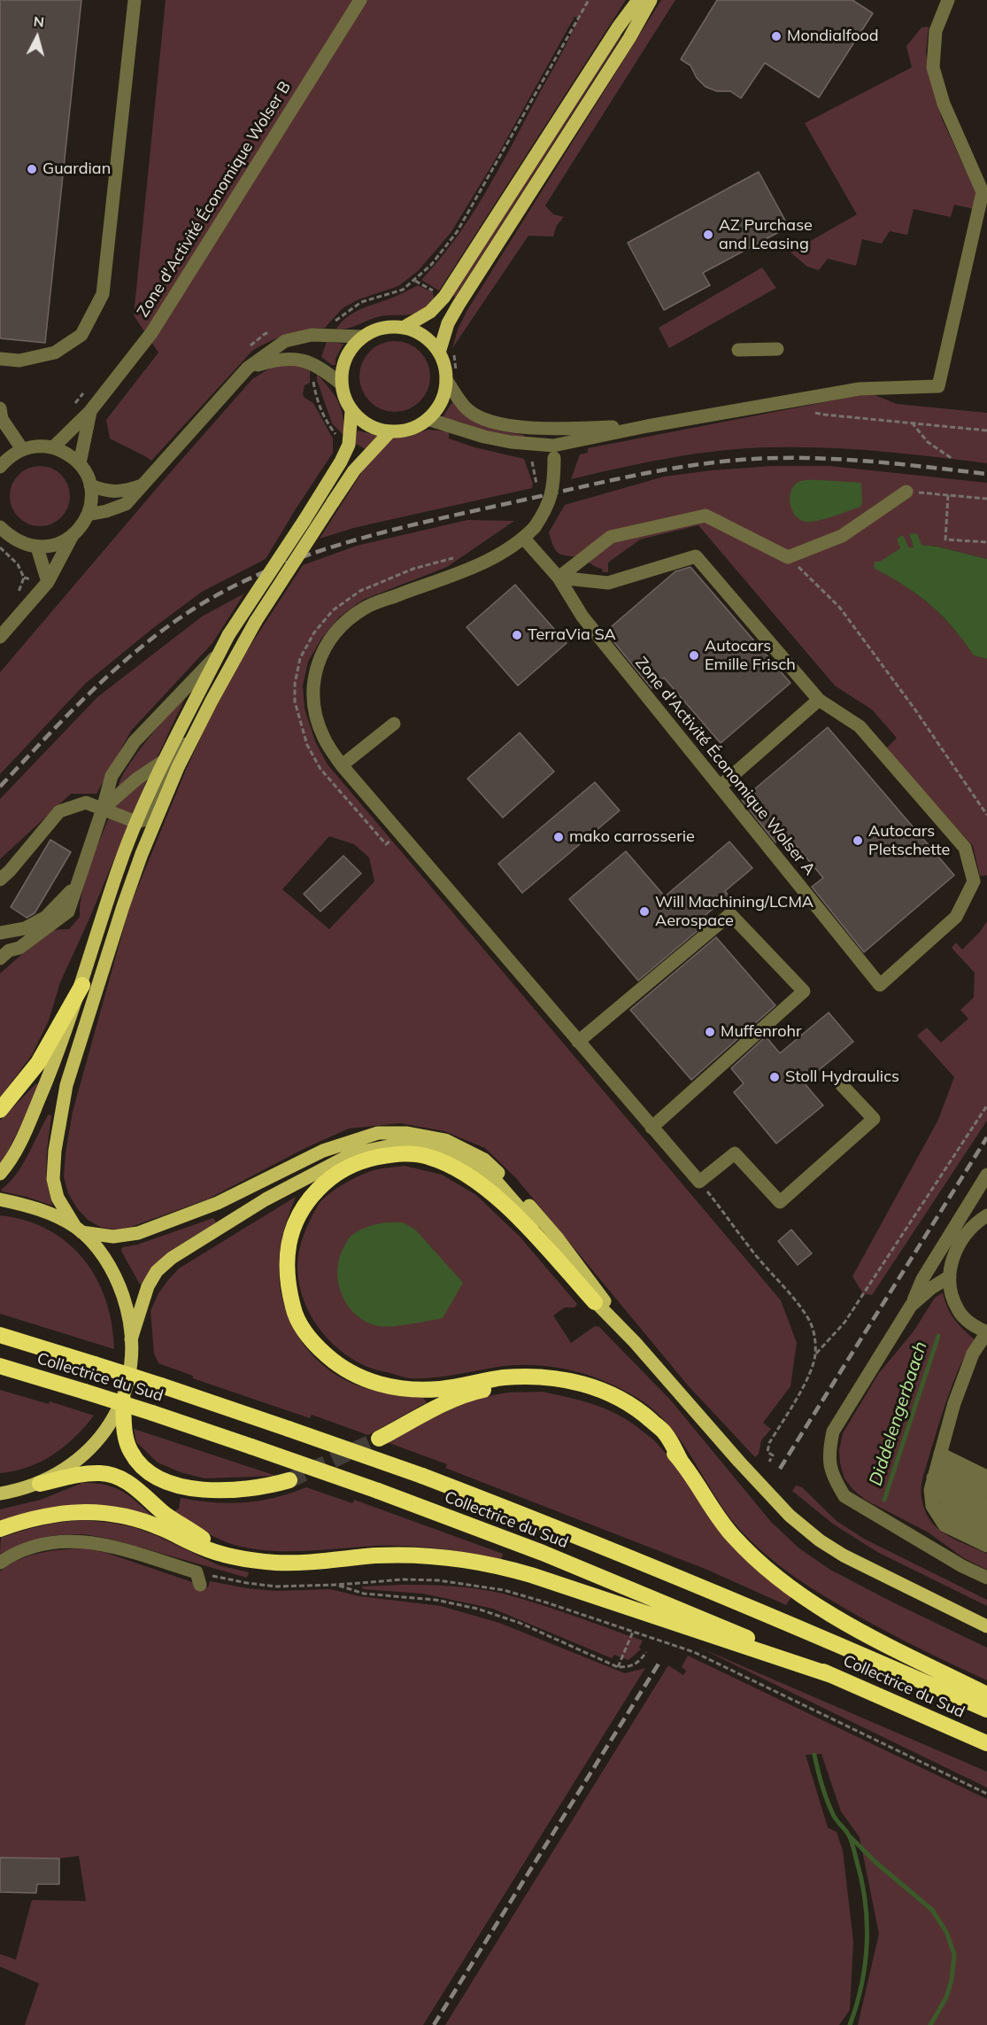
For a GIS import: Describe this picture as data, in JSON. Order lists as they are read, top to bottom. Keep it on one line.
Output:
{"streets":{"highway":["Collectrice du Sud"],"lane":["Zone d'Activité Économique Wolser B","Zone d'Activité Économique Wolser A"]},"water":["Diddelengerbaach"],"places":["Mondialfood","Guardian","AZ Purchase and Leasing","TerraVia SA","Autocars Emille Frisch","mako carrosserie","Autocars Pletschette","Will Machining/LCMA Aerospace","Muffenrohr","Stoll Hydraulics"],"north":"top"}
